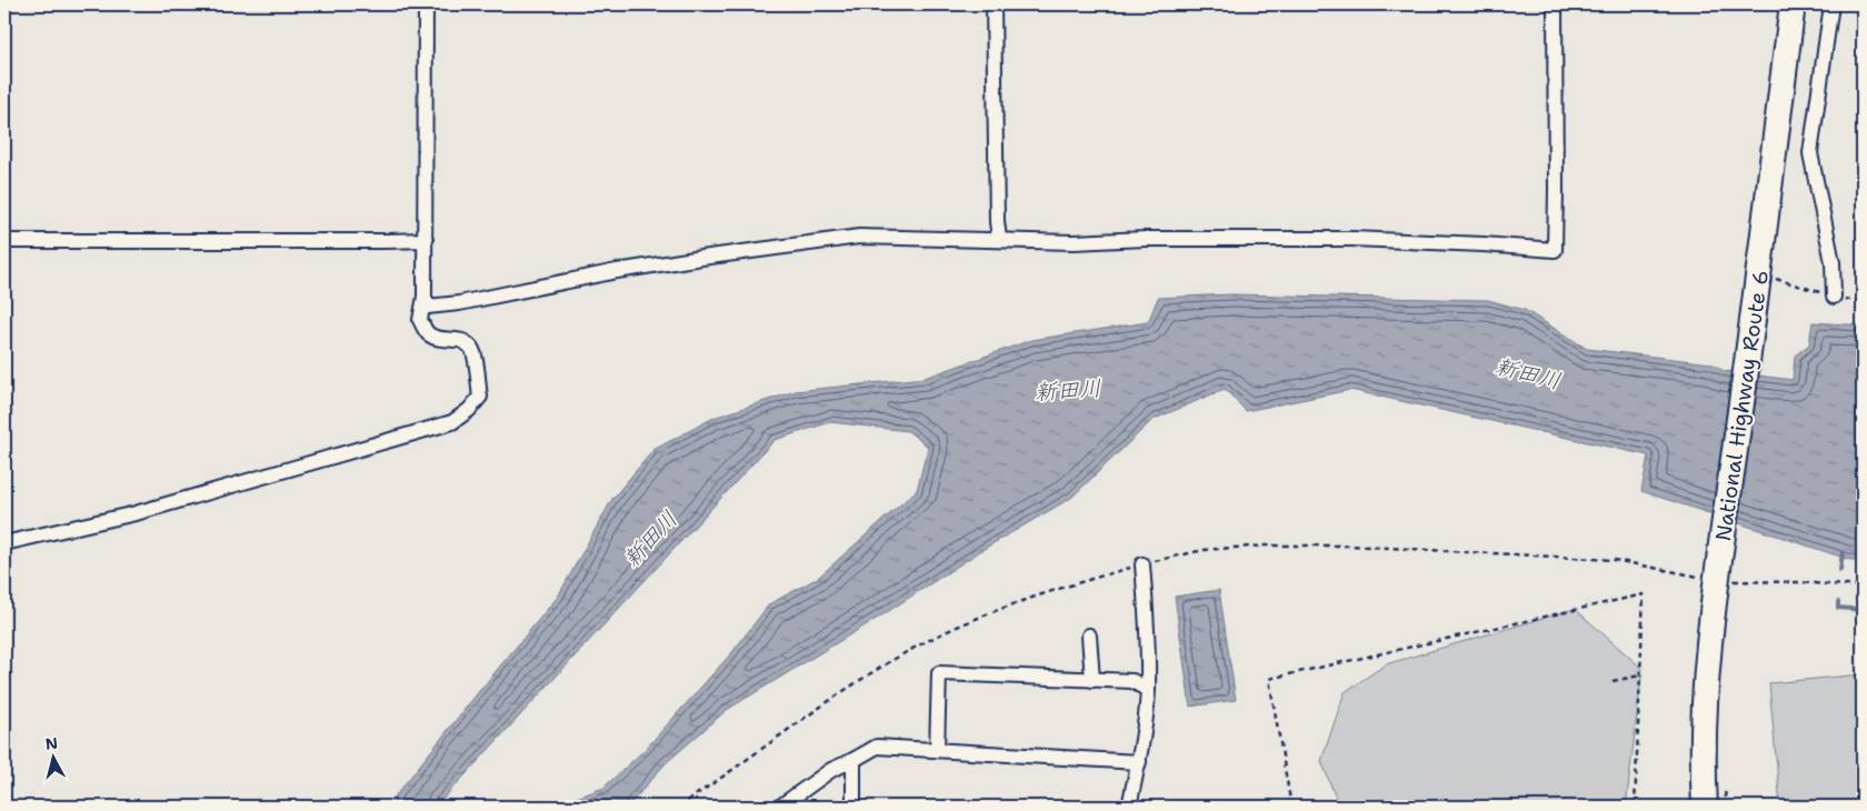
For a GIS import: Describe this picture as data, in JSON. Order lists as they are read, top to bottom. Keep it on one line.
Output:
{"streets":{"highway":["National Highway Route 6"]},"water":["新田川"],"north":"top"}
